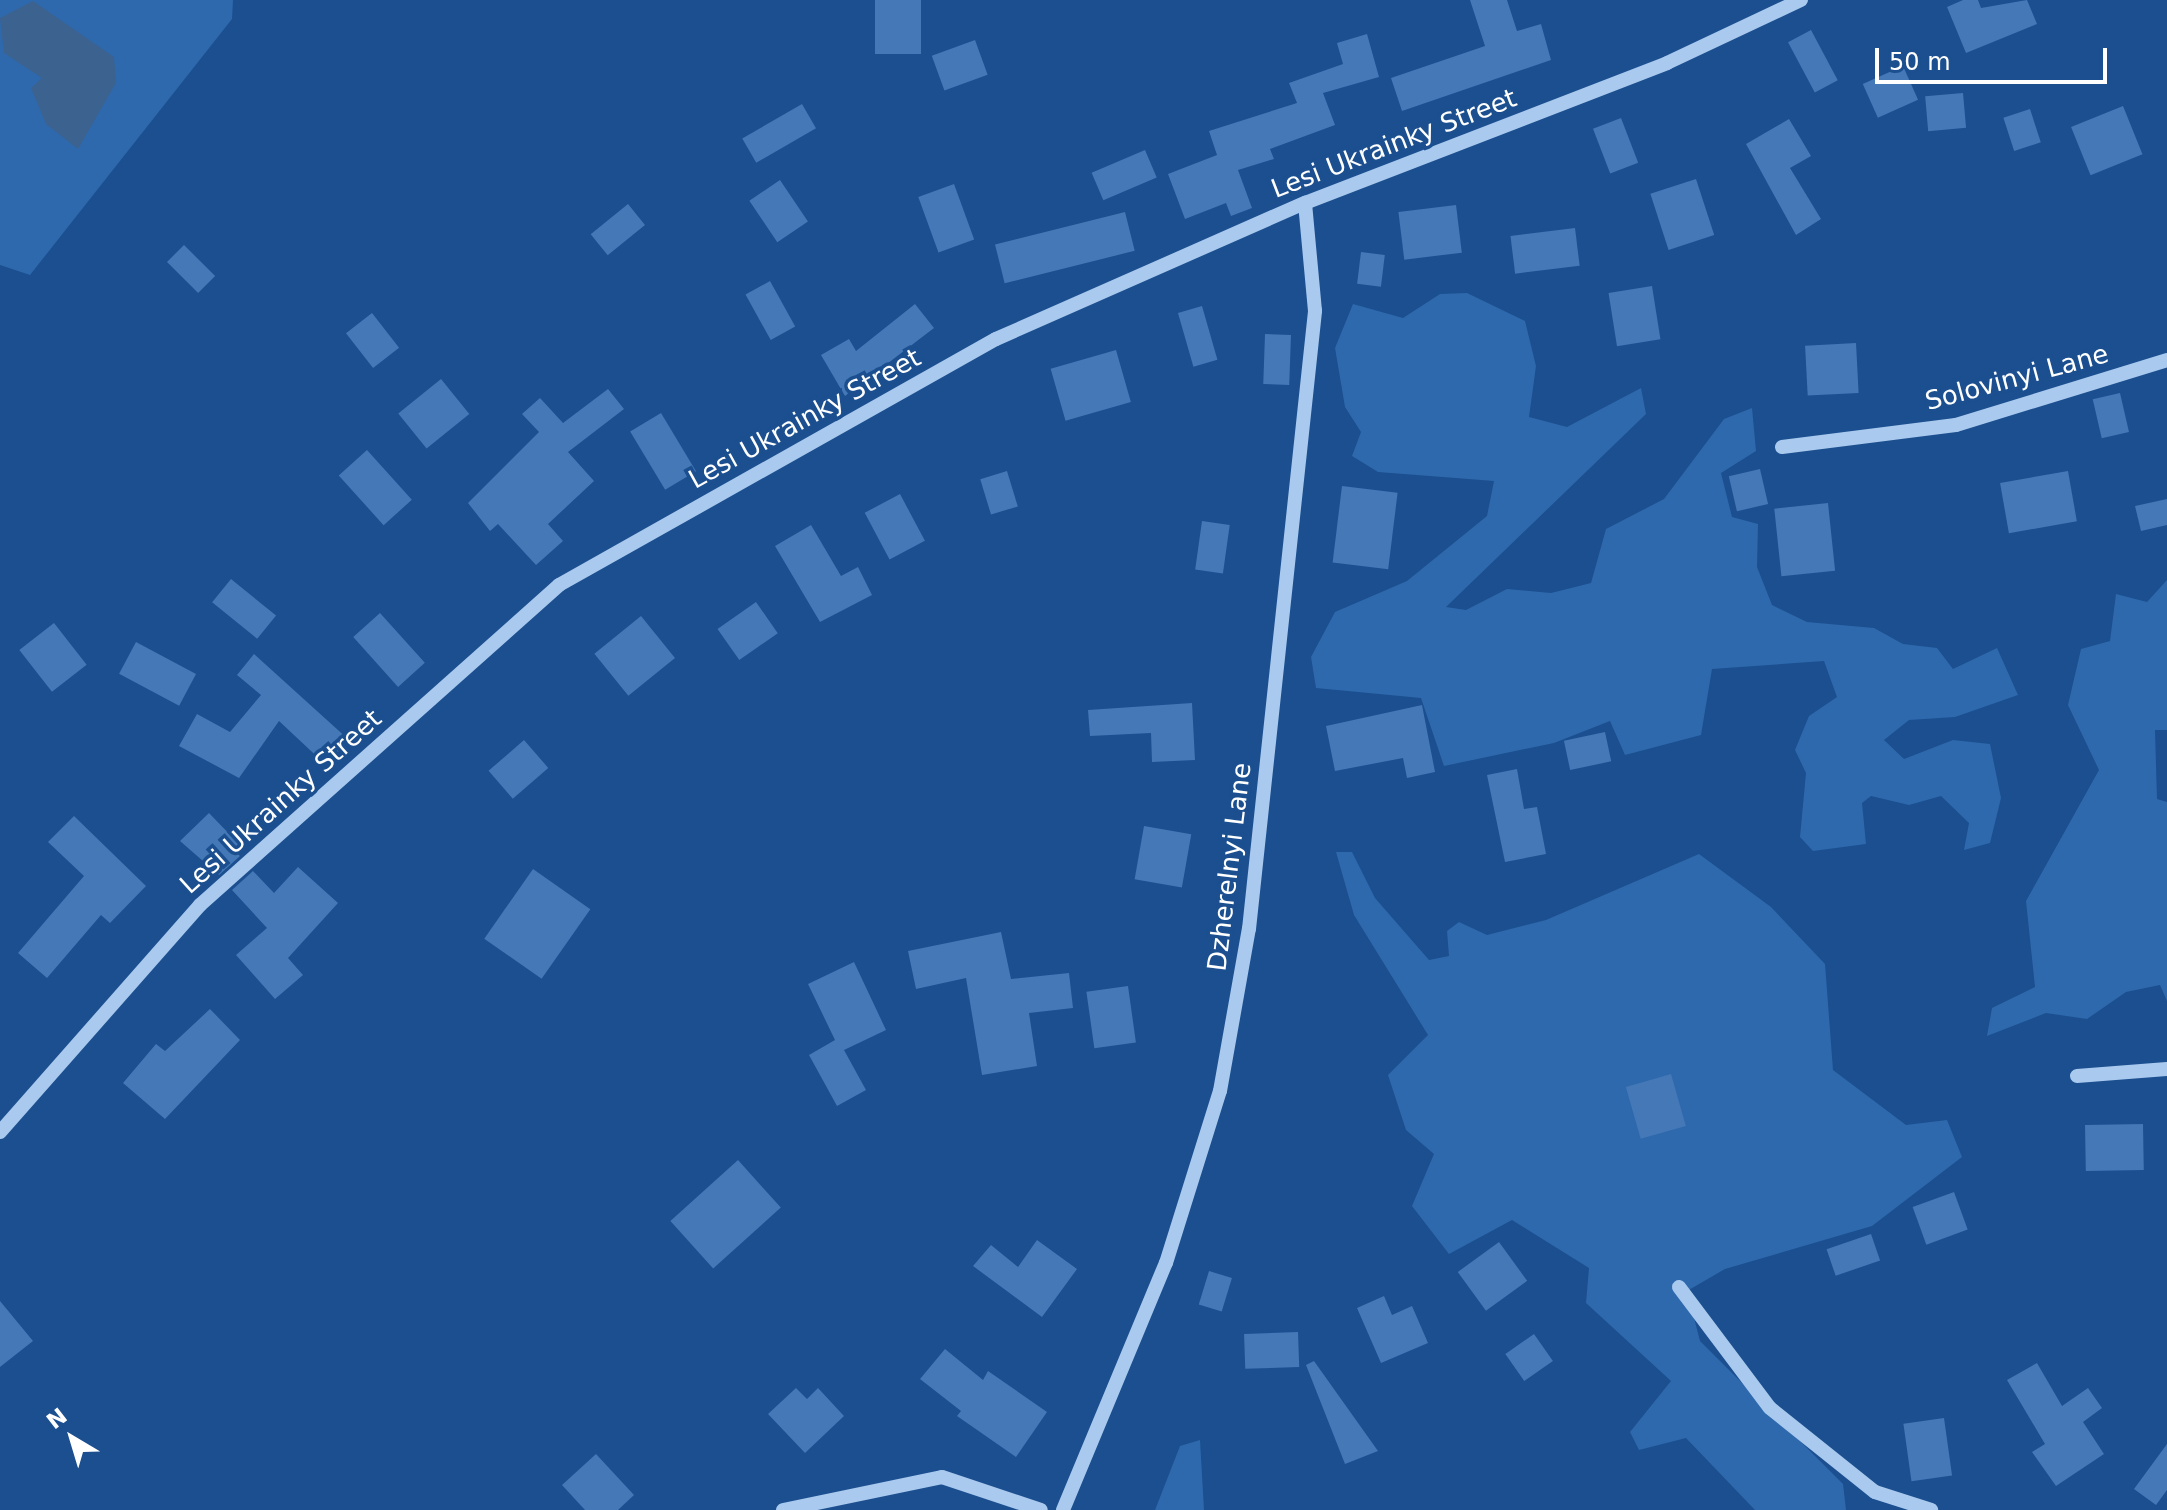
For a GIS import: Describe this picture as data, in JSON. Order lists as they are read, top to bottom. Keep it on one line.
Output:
{"streets":{"street":["Lesi Ukrainky Street","Solovinyi Lane","Dzherelnyi Lane"]},"crossings":[["Lesi Ukrainky Street","Dzherelnyi Lane"]],"scale_bar":"50 m","north":"top left"}
